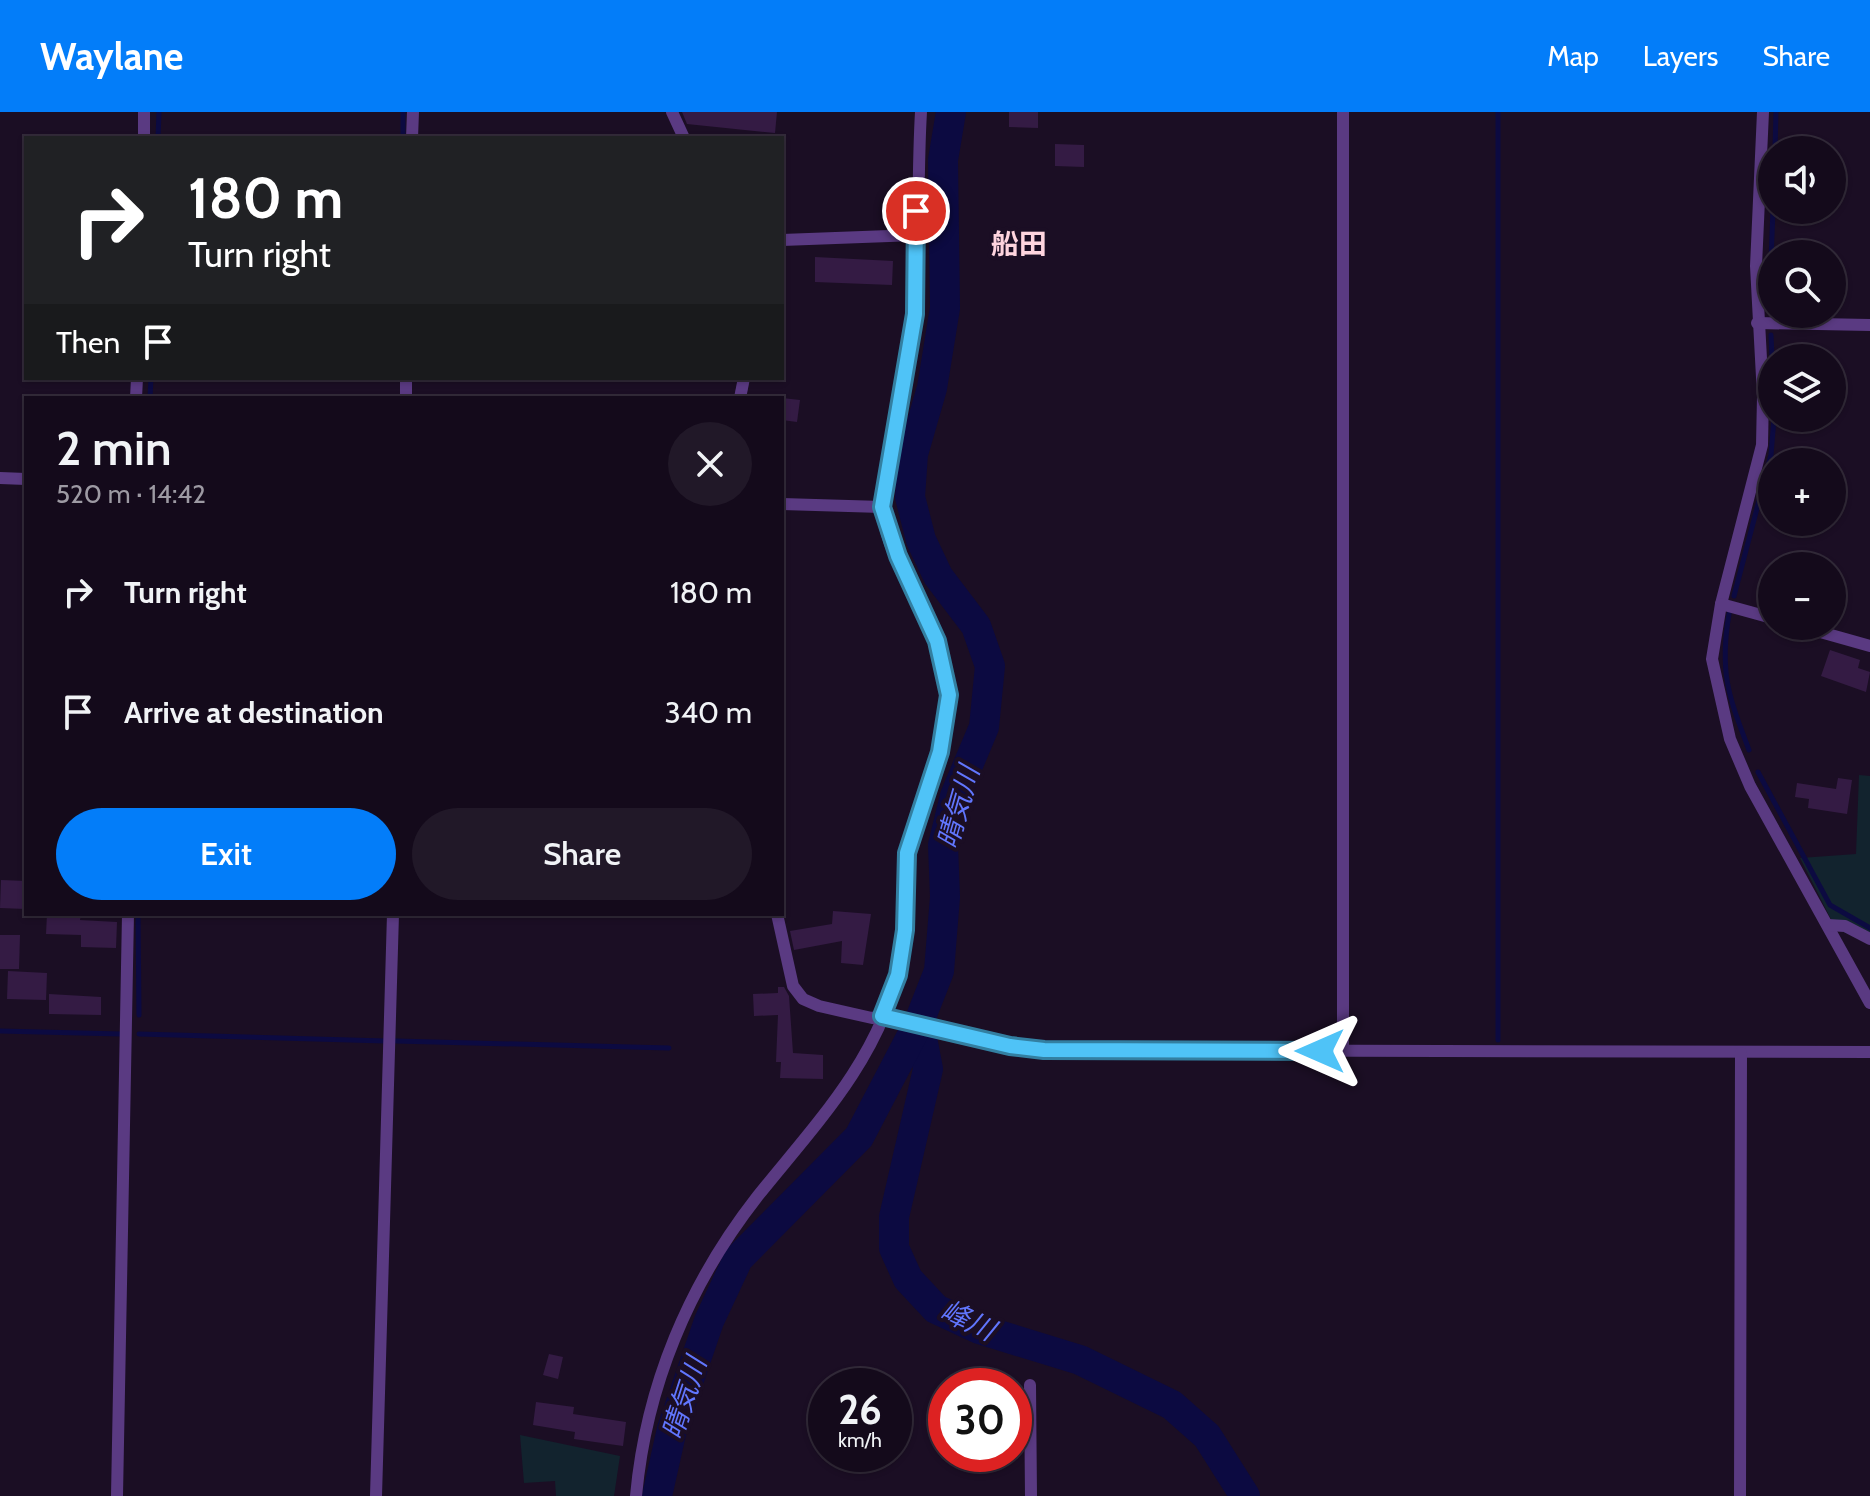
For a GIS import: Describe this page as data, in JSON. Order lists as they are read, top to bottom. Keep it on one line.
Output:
{"districts":["船田"],"water":["晴気川","峰川"],"page":{"header":"Waylane","nav":["Map","Layers","Share"],"map_buttons":["+","−"],"turn":["180 m","Turn right"],"then":"Then","heading":["2 min","520 m · 14:42"],"list":[{"name":"Turn right","value":"180 m"},{"name":"Arrive at destination","value":"340 m"}],"buttons":["Exit","Share"],"speed":"26 km/h","limit":"30"}}
